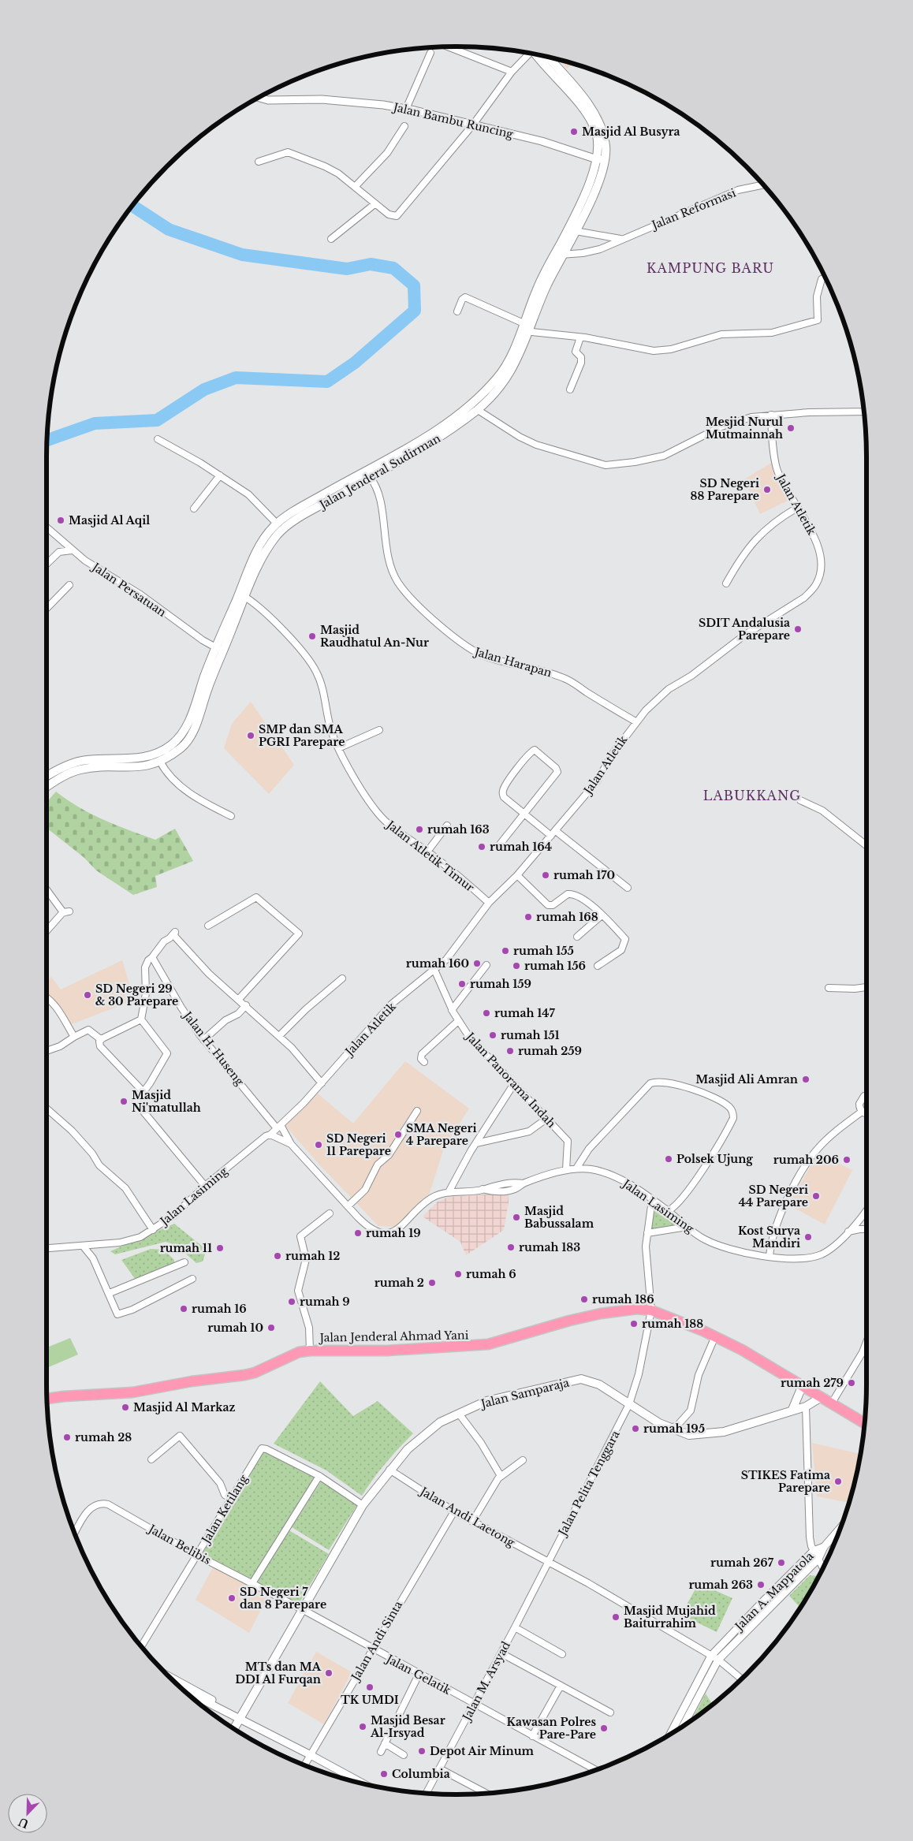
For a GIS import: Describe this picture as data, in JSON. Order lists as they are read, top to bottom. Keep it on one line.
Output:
{"streets":{"highway":["Jalan Jenderal Ahmad Yani"],"main road":["Jalan Jenderal Sudirman","Jalan Samparaja"],"street":["Jalan Bambu Runcing","Jalan Reformasi","Jalan Atletik","Jalan Persatuan","Jalan Harapan","Jalan Atletik Timur","Jalan H. Huseng","Jalan Panorama Indah","Jalan Lasiming","Jalan Pelita Tenggara","Jalan Ketilang","Jalan Andi Laetong","Jalan Belibis","Jalan A. Mappatola","Jalan Andi Sinta","Jalan Gelatik","Jalan M. Arsyad"]},"crossings":[["Jalan Bambu Runcing","Jalan Jenderal Sudirman"],["Jalan Reformasi","Jalan Jenderal Sudirman"],["Jalan Jenderal Sudirman","Jalan Persatuan"],["Jalan Jenderal Sudirman","Jalan Harapan"],["Jalan Jenderal Sudirman","Jalan Atletik Timur"],["Jalan Atletik","Jalan Harapan"],["Jalan Atletik","Jalan Atletik Timur"],["Jalan Atletik","Jalan H. Huseng"],["Jalan Atletik","Jalan Panorama Indah"],["Jalan Atletik","Jalan Lasiming"],["Jalan H. Huseng","Jalan Lasiming"],["Jalan Panorama Indah","Jalan Lasiming"],["Jalan Lasiming","Jalan Pelita Tenggara"],["Jalan Jenderal Ahmad Yani","Jalan Samparaja"],["Jalan Jenderal Ahmad Yani","Jalan Pelita Tenggara"],["Jalan Samparaja","Jalan Pelita Tenggara"],["Jalan Samparaja","Jalan Andi Laetong"],["Jalan Samparaja","Jalan Belibis"],["Jalan Samparaja","Jalan Gelatik"],["Jalan Pelita Tenggara","Jalan Andi Laetong"],["Jalan Pelita Tenggara","Jalan M. Arsyad"],["Jalan Ketilang","Jalan Belibis"],["Jalan Andi Laetong","Jalan A. Mappatola"],["Jalan Andi Laetong","Jalan Andi Sinta"],["Jalan Andi Laetong","Jalan M. Arsyad"],["Jalan Belibis","Jalan Gelatik"],["Jalan Andi Sinta","Jalan Gelatik"],["Jalan Gelatik","Jalan M. Arsyad"]],"districts":["KAMPUNG BARU","LABUKKANG"],"places":["Masjid Al Busyra","Mesjid Nurul Mutmainnah","SD Negeri 88 Parepare","Masjid Al Aqil","SDIT Andalusia Parepare","Masjid Raudhatul An-Nur","SMP dan SMA PGRI Parepare","rumah 163","rumah 164","rumah 170","rumah 168","rumah 155","rumah 160","rumah 156","rumah 159","SD Negeri 29 & 30 Parepare","rumah 147","rumah 151","rumah 259","Masjid Ali Amran","Masjid Ni'matullah","SMA Negeri 4 Parepare","SD Negeri 11 Parepare","Polsek Ujung","rumah 206","SD Negeri 44 Parepare","Masjid Babussalam","rumah 19","Kost Surya Mandiri","rumah 183","rumah 11","rumah 12","rumah 6","rumah 2","rumah 186","rumah 9","rumah 16","rumah 188","rumah 10","rumah 279","Masjid Al Markaz","rumah 195","rumah 28","STIKES Fatima Parepare","rumah 267","rumah 263","SD Negeri 7 dan 8 Parepare","Masjid Mujahid Baiturrahim","MTs dan MA DDI Al Furqan","TK UMDI","Masjid Besar Al-Irsyad","Kawasan Polres Pare-Pare","Depot Air Minum","Columbia"],"north":"bottom left"}
